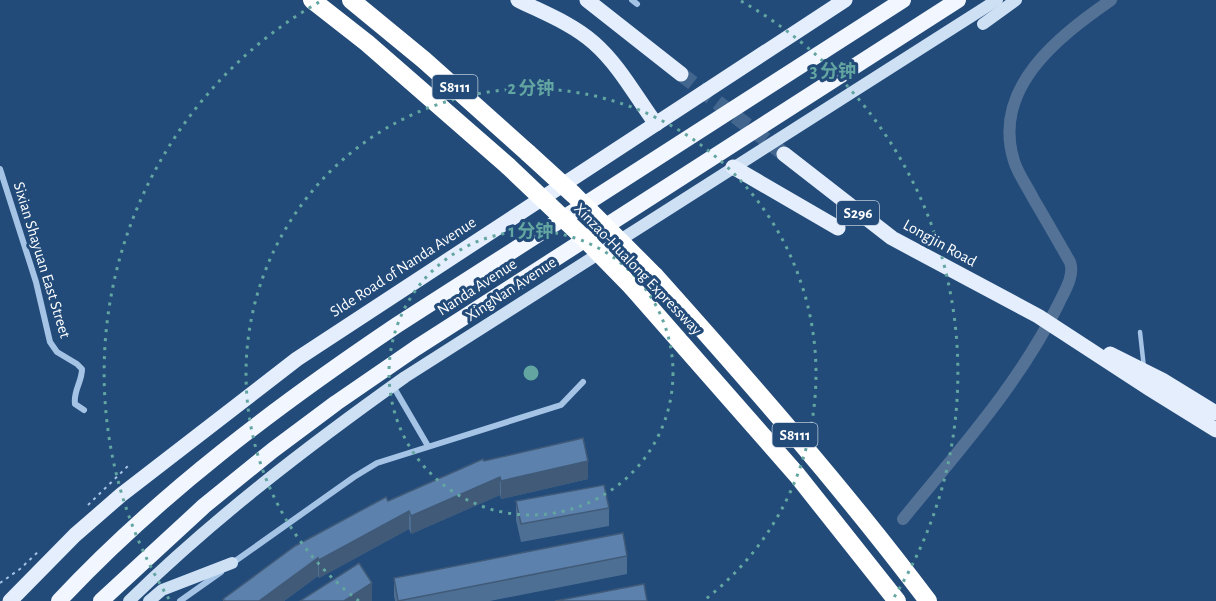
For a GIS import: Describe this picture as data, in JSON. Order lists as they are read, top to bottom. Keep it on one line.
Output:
{"streets":{"highway":["S8111","Xinzao-Hualong Expressway","Nanda Avenue"],"main road":["S296","Longjin Road","SIde Road of Nanda Avenue","XingNan Avenue"],"street":["Sixian Shayuan East Street"]},"rings":["3 分钟","2 分钟","1 分钟"]}
